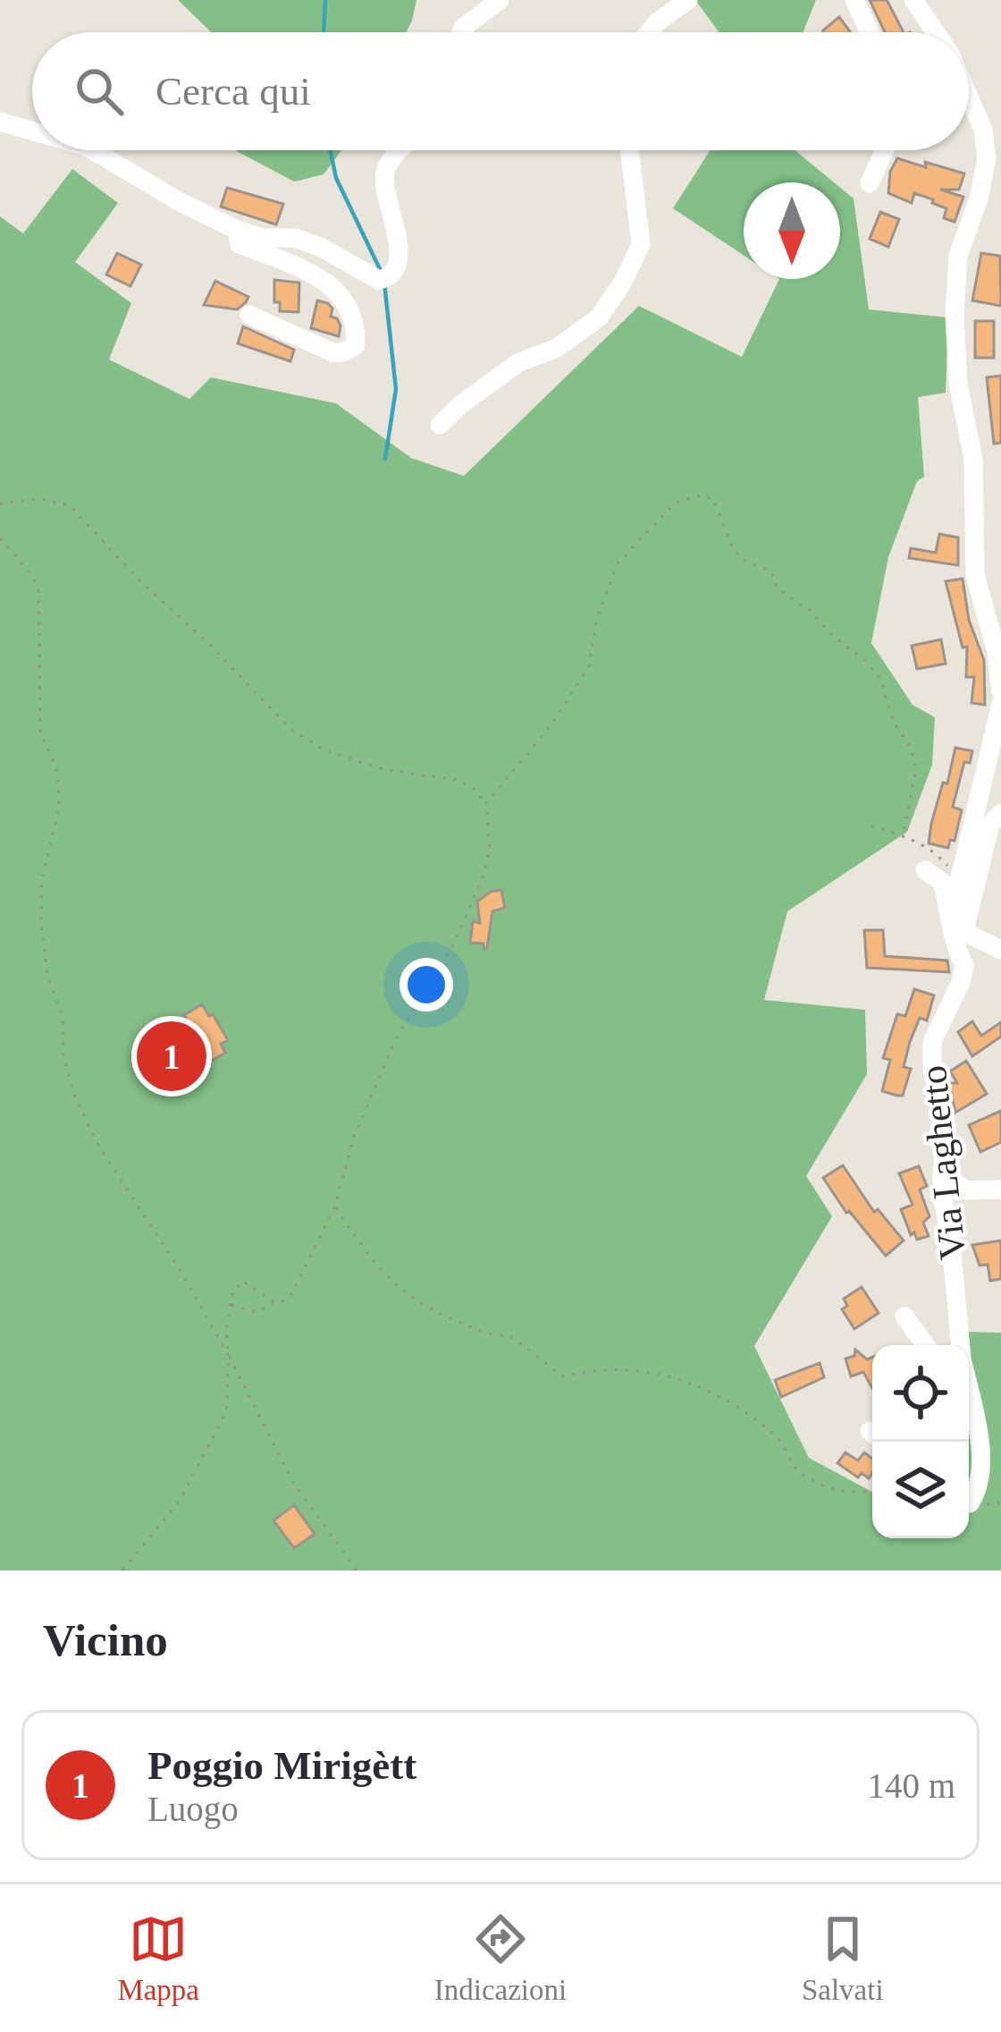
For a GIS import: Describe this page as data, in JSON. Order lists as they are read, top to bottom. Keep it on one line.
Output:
{"streets":{"street":["Via Laghetto"]},"north":"bottom","page":{"search":"Cerca qui","pins":"1","heading":"Vicino","list":[{"mark":"1","name":"Poggio Mirigètt","note":"Luogo","value":"140 m"}],"nav":["Mappa","Indicazioni","Salvati"]}}
